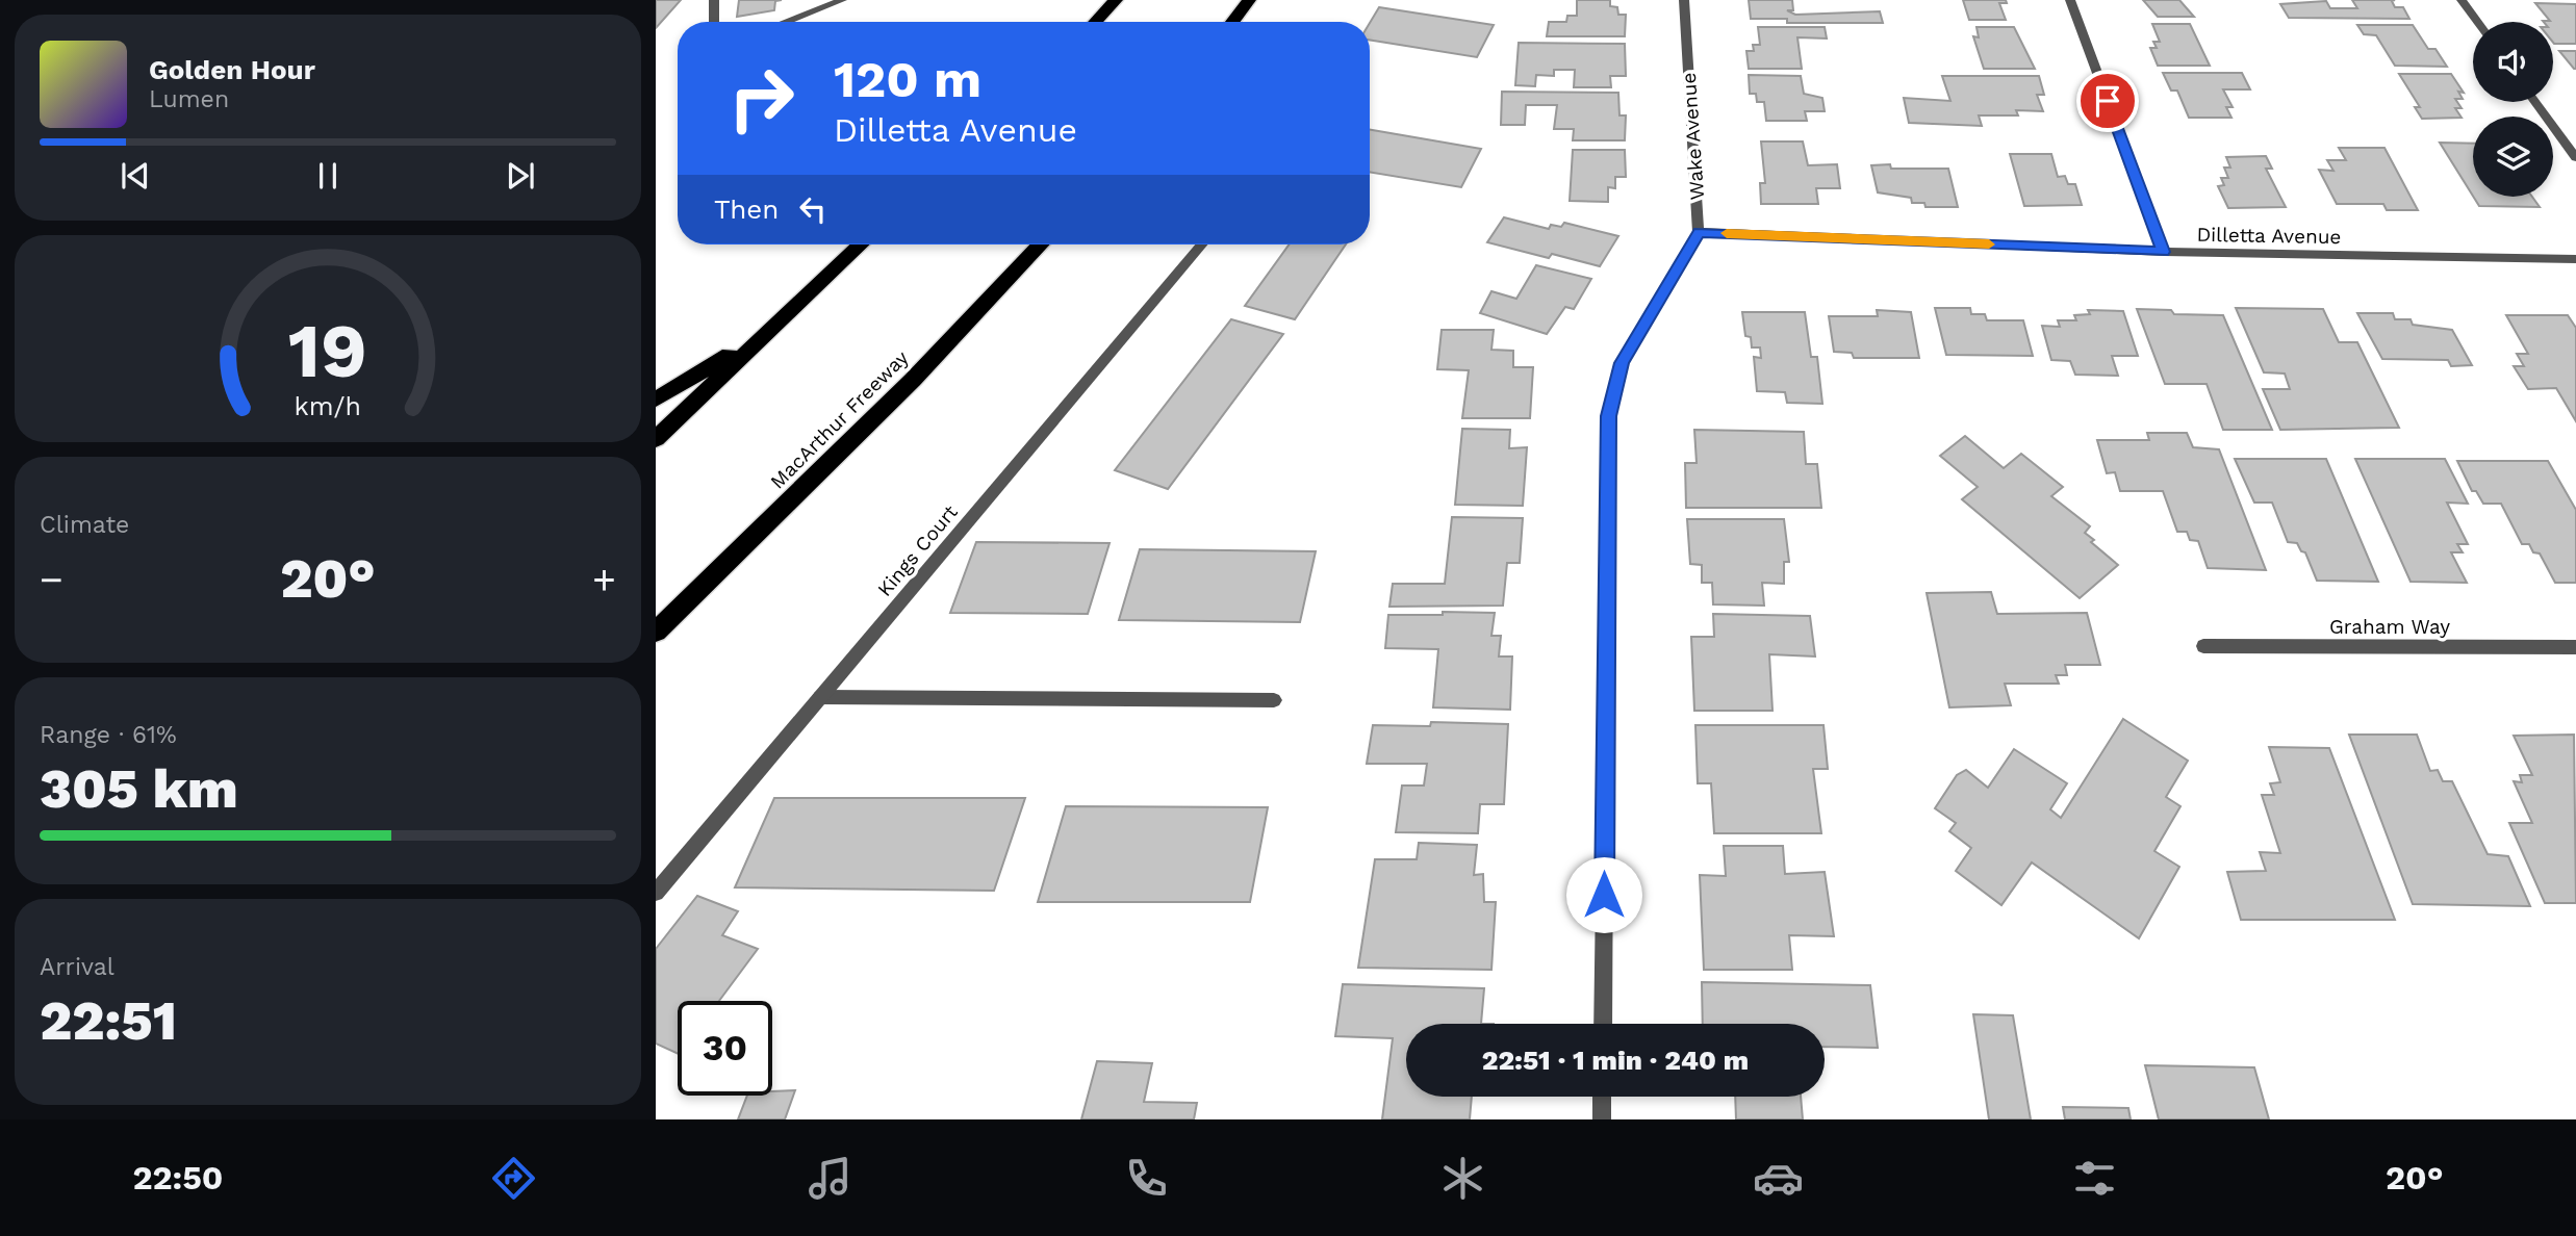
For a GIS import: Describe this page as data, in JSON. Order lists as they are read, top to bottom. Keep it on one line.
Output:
{"streets":{"highway":["MacArthur Freeway"],"street":["Wake Avenue","Dilletta Avenue","Kings Court","Graham Way"]},"crossings":[["Wake Avenue","Dilletta Avenue"]],"page":{"turn":["120 m","Dilletta Avenue"],"song":["Golden Hour","Lumen"],"then":"Then","tile":["Climate",["Range · 61%","305 km"],["Arrival","22:51"]],"heat":["−","20°","+"],"limit":"30","trip":"22:51 · 1 min · 240 m","tabs":["22:50","20°"],"gauge":["19","km/h"]}}
